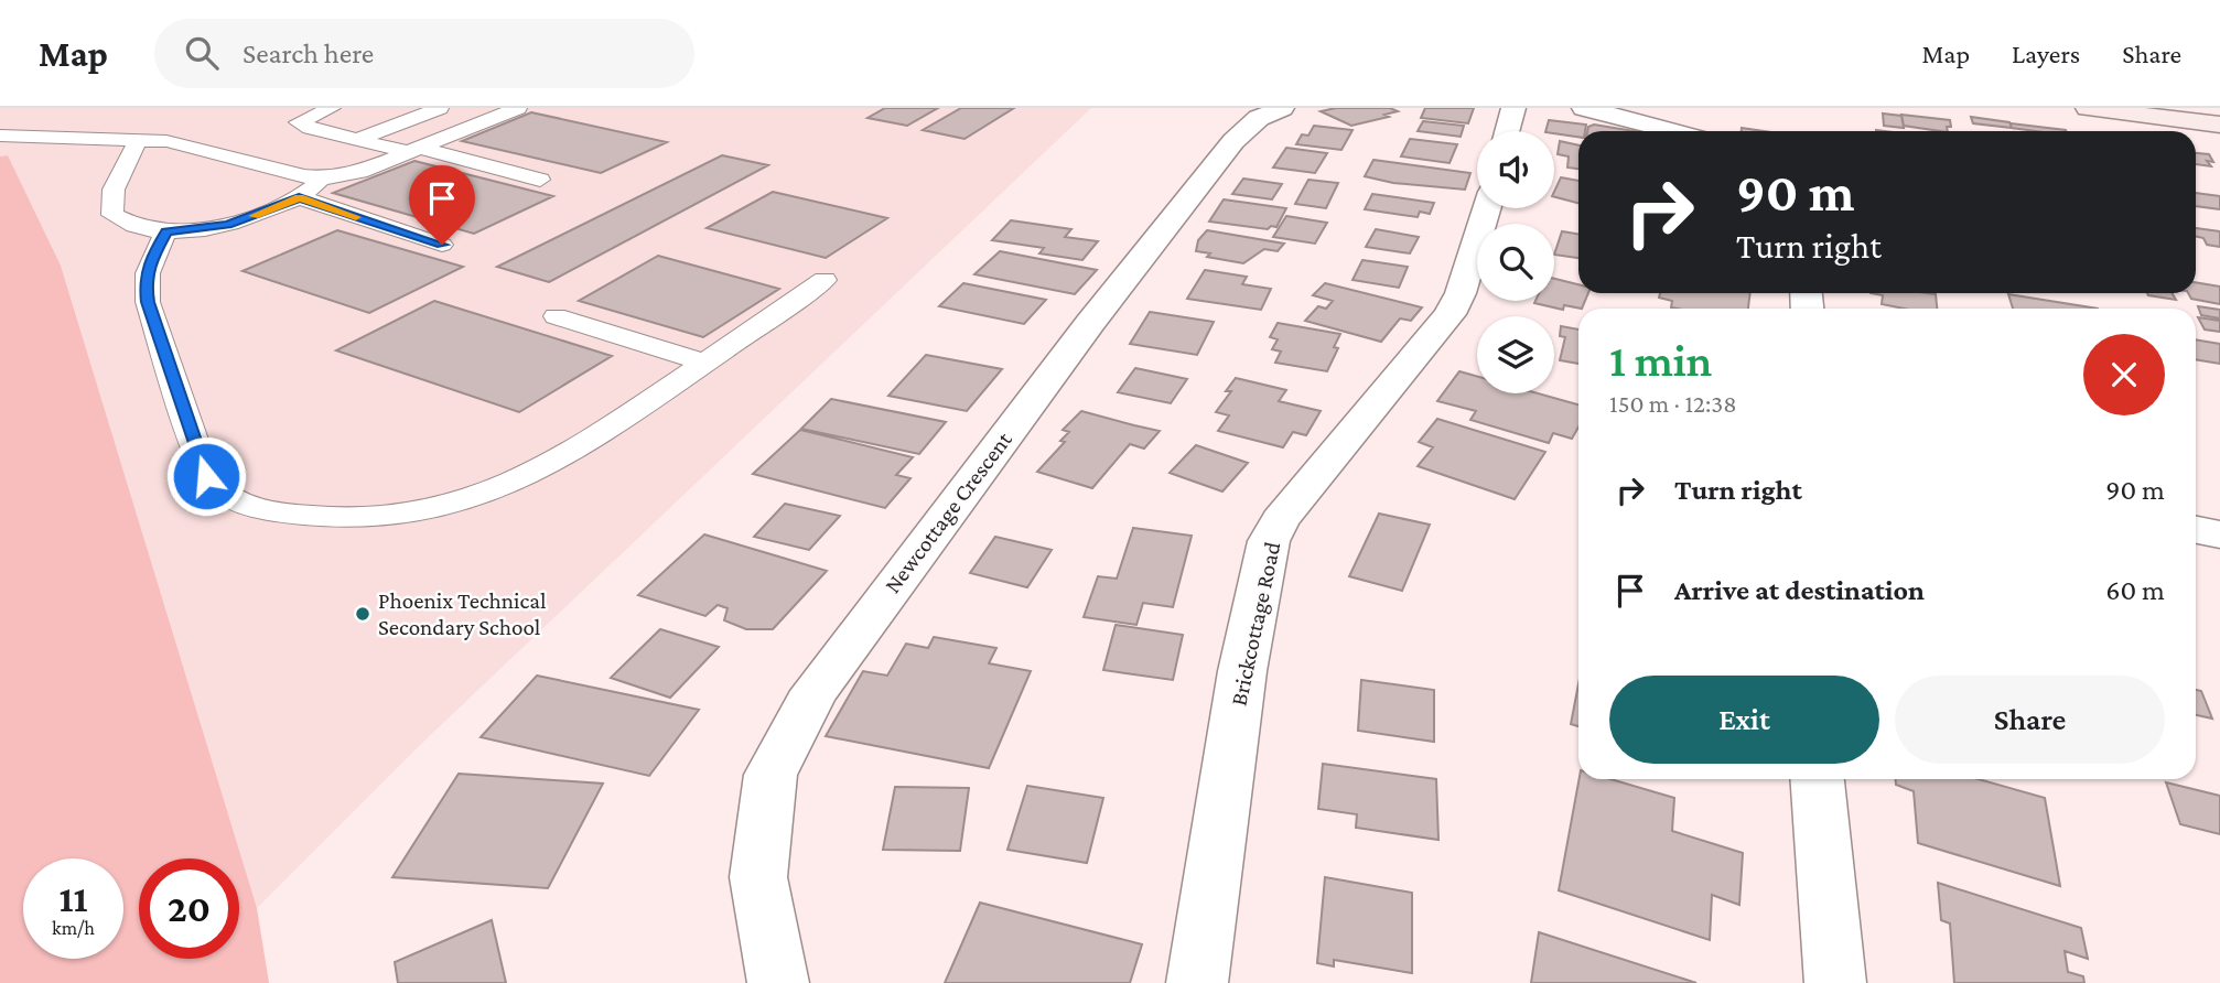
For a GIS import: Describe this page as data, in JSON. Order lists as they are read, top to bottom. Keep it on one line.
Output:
{"streets":{"street":["Newcottage Crescent","Brickcottage Road"]},"places":["Phoenix Technical Secondary School"],"page":{"header":"Map","search":"Search here","nav":["Map","Layers","Share"],"turn":["90 m","Turn right"],"heading":["1 min","150 m · 12:38"],"list":[{"name":"Turn right","value":"90 m"},{"name":"Arrive at destination","value":"60 m"}],"buttons":["Exit","Share"],"speed":"11 km/h","limit":"20"}}
